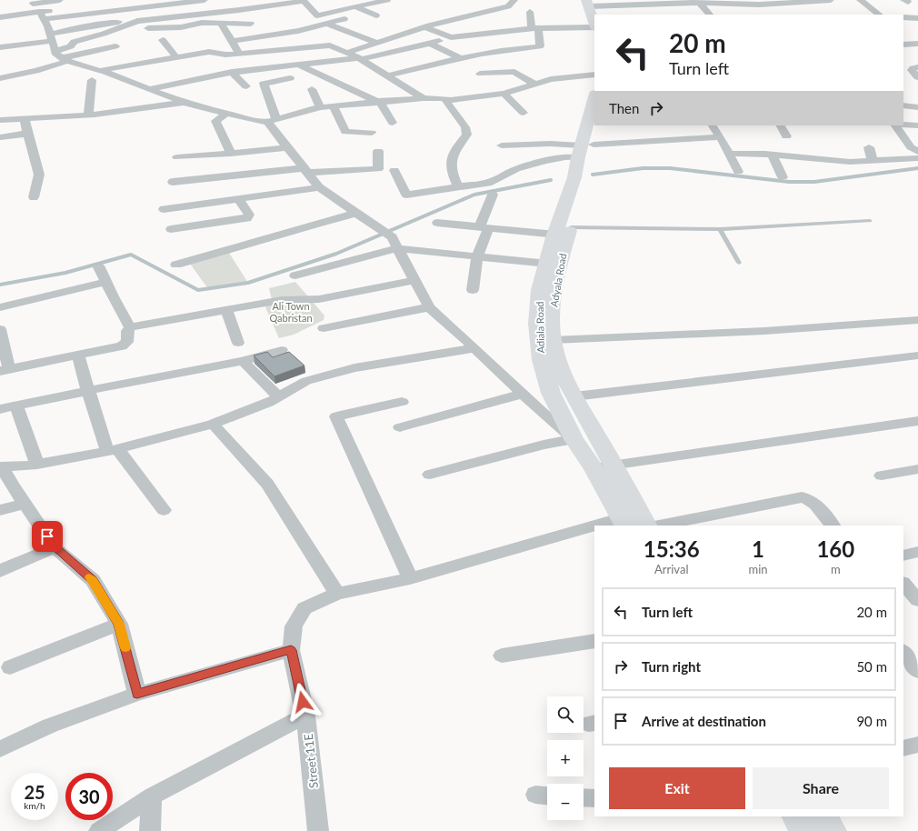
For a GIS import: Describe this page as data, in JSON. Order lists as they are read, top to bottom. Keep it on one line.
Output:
{"streets":{"main road":["Adyala Road","Adiala Road"],"street":["Street 11E"]},"crossings":[["Adyala Road","Adiala Road"]],"parks":["Ali Town Qabristan"],"page":{"turn":["20 m","Turn left"],"then":"Then","eta":["15:36","Arrival","1","min","160","m"],"list":[{"name":"Turn left","value":"20 m"},{"name":"Turn right","value":"50 m"},{"name":"Arrive at destination","value":"90 m"}],"map_buttons":["+","−"],"buttons":["Exit","Share"],"speed":"25 km/h","limit":"30"}}
